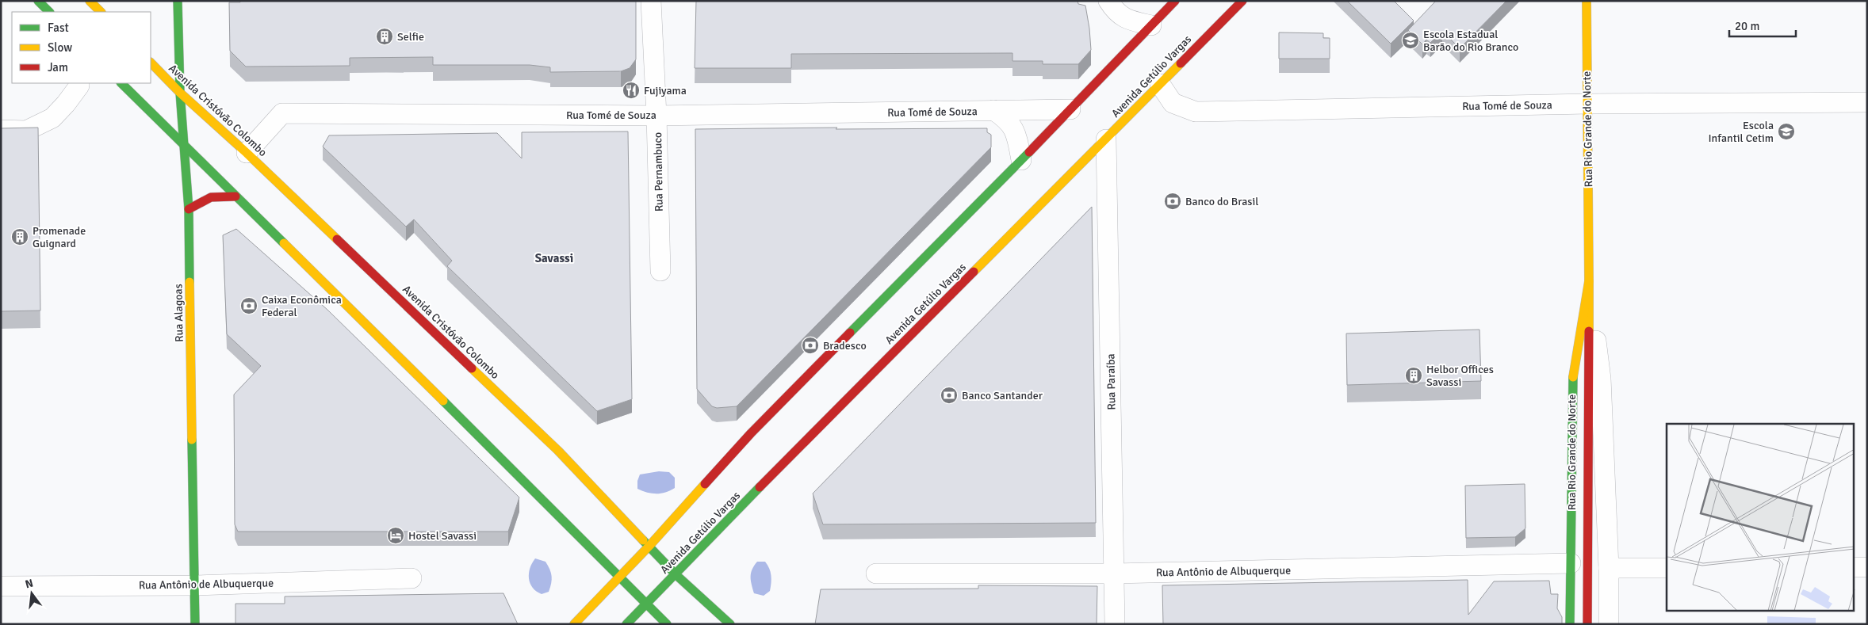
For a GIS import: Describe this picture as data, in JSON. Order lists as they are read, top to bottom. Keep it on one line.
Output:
{"streets":{"main road":["Avenida Getúlio Vargas","Avenida Cristóvão Colombo","Rua Rio Grande do Norte","Rua Alagoas"],"street":["Rua Tomé de Souza","Rua Pernambuco","Rua Paraíba","Rua Antônio de Albuquerque"]},"crossings":[["Avenida Getúlio Vargas","Rua Tomé de Souza"],["Avenida Getúlio Vargas","Avenida Cristóvão Colombo"],["Avenida Getúlio Vargas","Rua Paraíba"],["Rua Tomé de Souza","Avenida Cristóvão Colombo"],["Rua Tomé de Souza","Rua Rio Grande do Norte"],["Rua Tomé de Souza","Rua Pernambuco"],["Avenida Cristóvão Colombo","Rua Alagoas"],["Rua Rio Grande do Norte","Rua Antônio de Albuquerque"],["Rua Alagoas","Rua Antônio de Albuquerque"],["Rua Paraíba","Rua Antônio de Albuquerque"]],"districts":["Savassi"],"places":{"building":["Selfie","Promenade Guignard","Helbor Offices Savassi"],"school or university":["Escola Estadual Barão do Rio Branco","Escola Infantil Cetim"],"restaurant":["Fujiyama"],"bank":["Banco do Brasil","Caixa Econômica Federal","Bradesco","Banco Santander"],"hotel":["Hostel Savassi"]},"legend":["Fast","Slow","Jam"],"scale_bar":"20 m","north":"top"}
